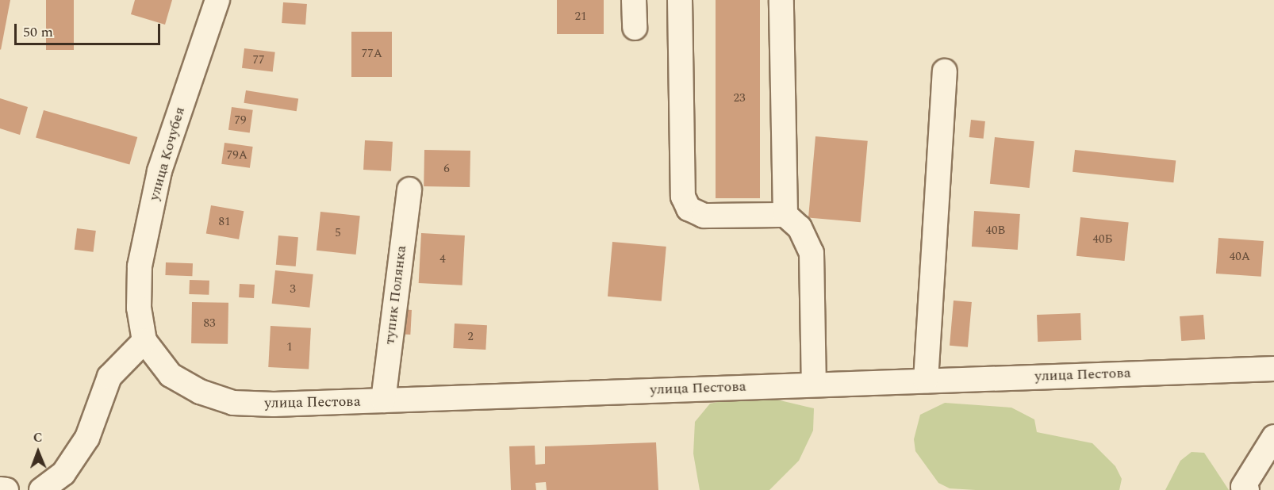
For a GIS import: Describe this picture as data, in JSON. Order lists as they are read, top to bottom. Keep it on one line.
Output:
{"streets":{"street":["улица Кочубея","тупик Полянка","улица Пестова"]},"crossings":[["улица Кочубея","улица Пестова"],["тупик Полянка","улица Пестова"]],"house_numbers":["21","77А","77","23","79","79А","6","81","40В","5","40Б","40А","4","3","83","2","1"],"scale_bar":"50 m","north":"top"}
